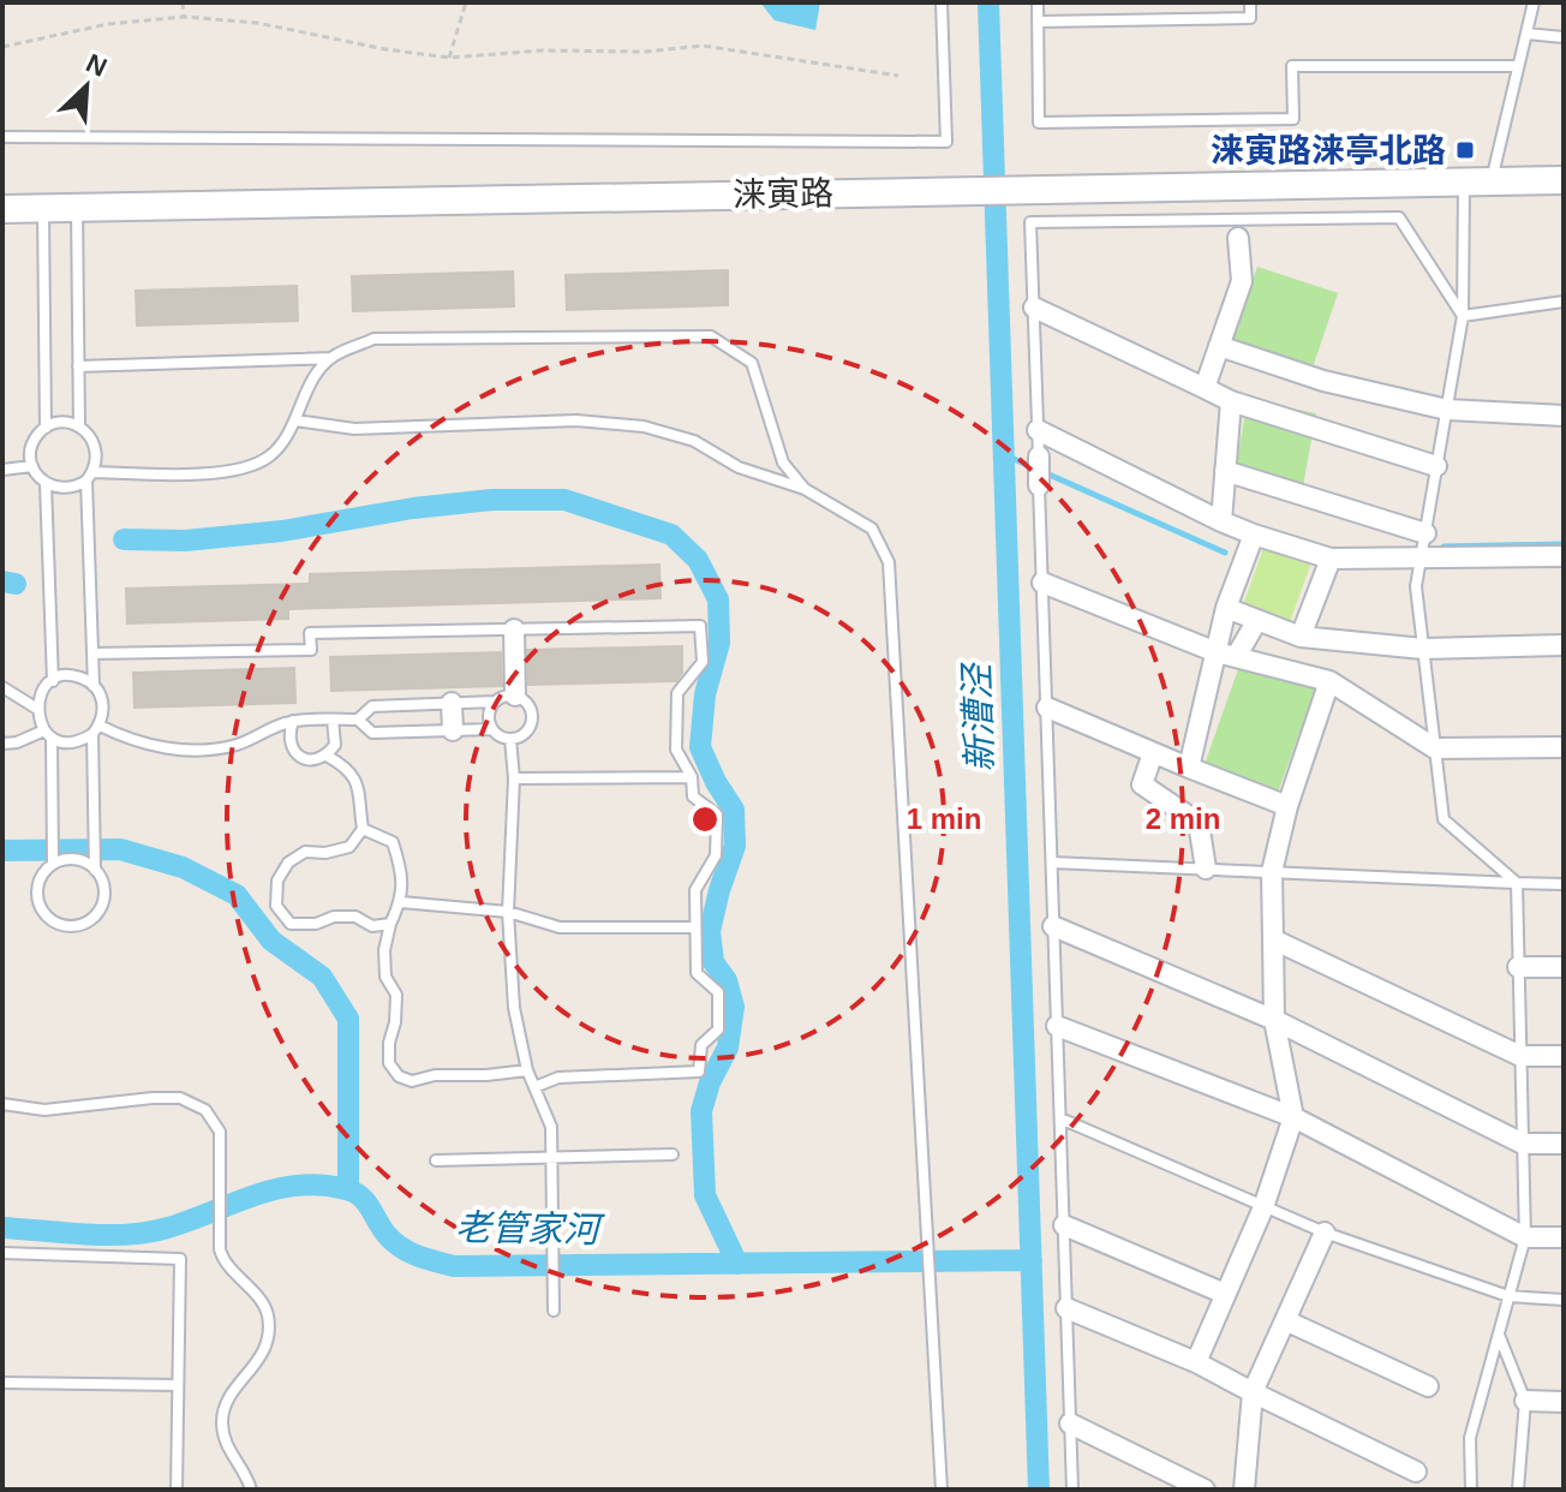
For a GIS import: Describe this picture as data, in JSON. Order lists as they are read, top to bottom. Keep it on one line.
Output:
{"streets":{"street":["涞寅路"]},"water":["新漕泾","老管家河"],"places":{"transit":["涞寅路涞亭北路"]},"north":"top right","rings":["1 min","2 min"]}
